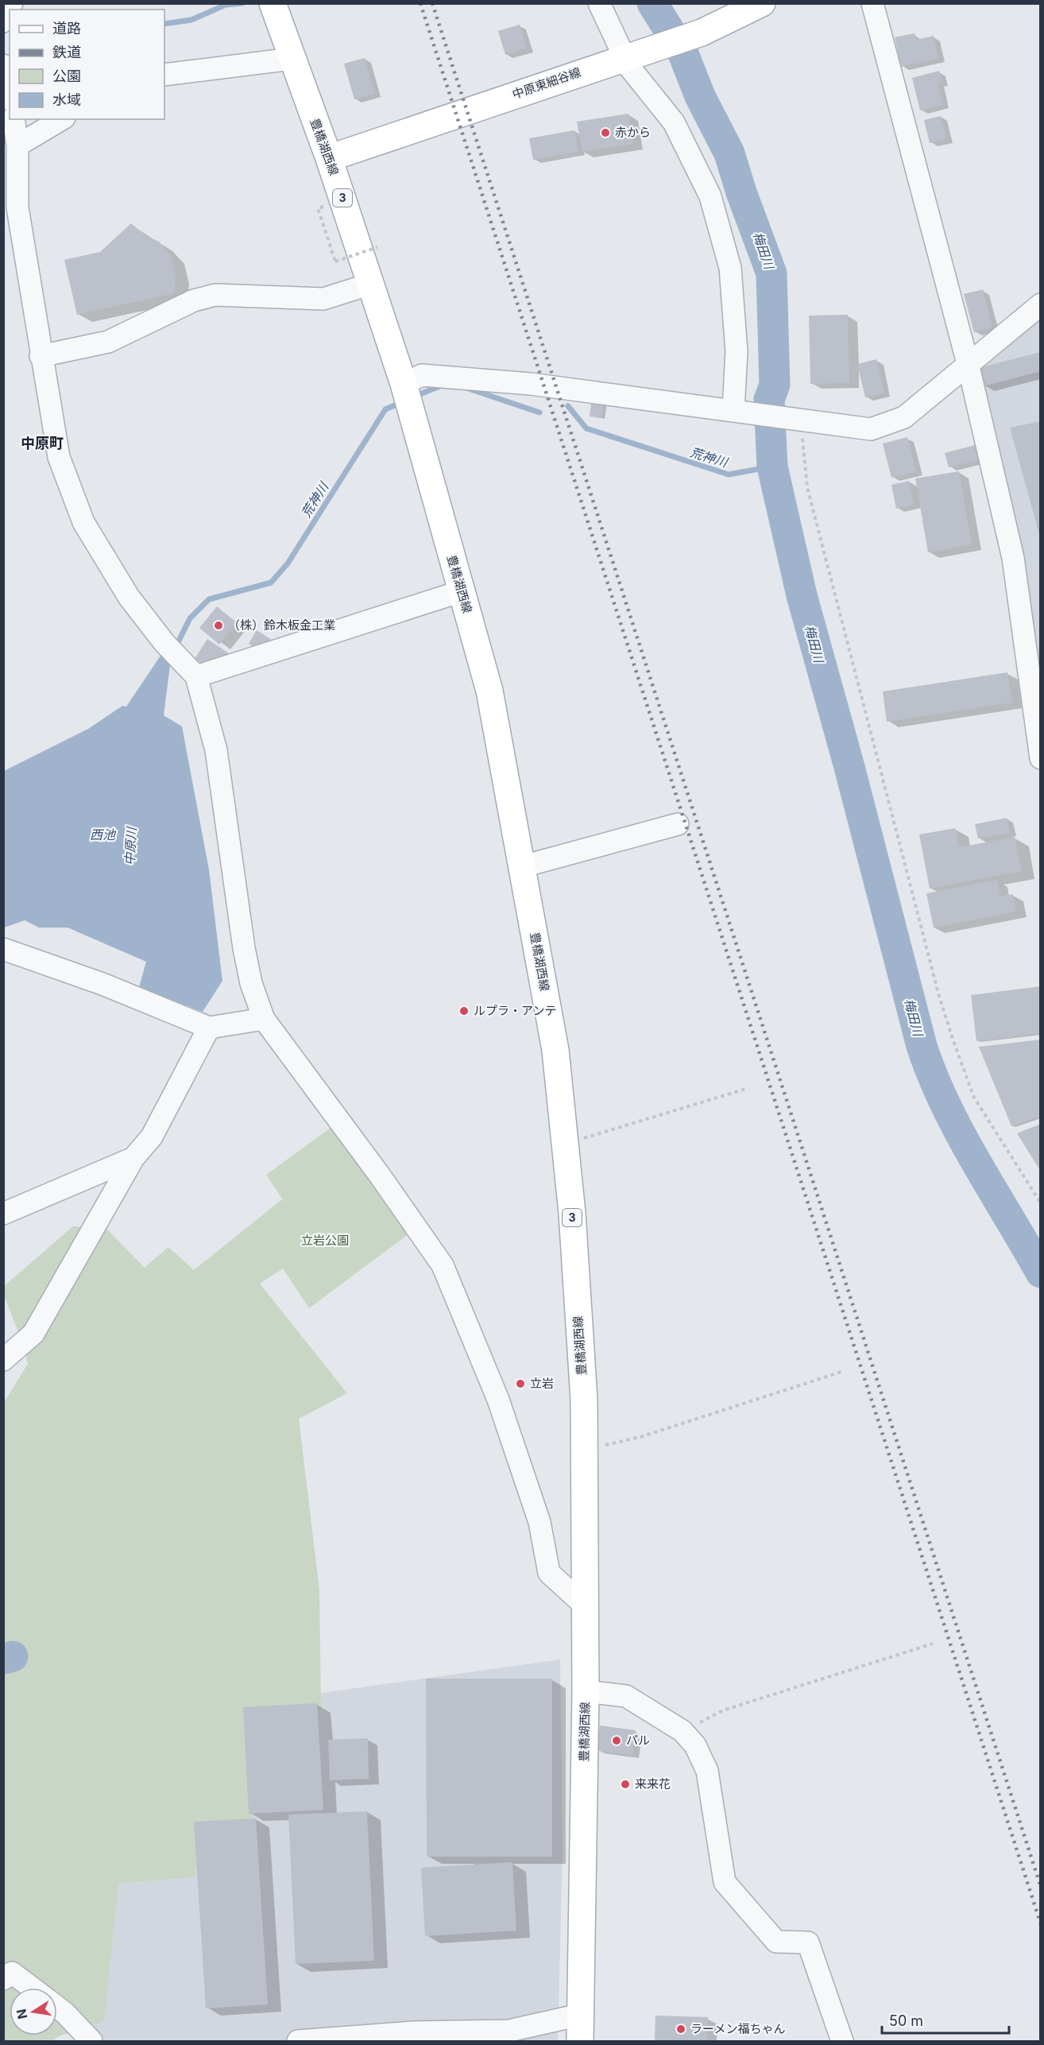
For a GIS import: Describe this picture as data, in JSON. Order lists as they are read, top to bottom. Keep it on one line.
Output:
{"streets":{"main road":["中原東細谷線","豊橋湖西線","3"]},"crossings":[["中原東細谷線","豊橋湖西線"]],"districts":["中原町"],"water":["梅田川","荒神川","西池","中原川"],"parks":["立岩公園"],"places":["赤から","（株）鈴木板金工業","ルプラ・アンテ","立岩","パル","来来花","ラーメン福ちゃん"],"legend":["道路","鉄道","公園","水域"],"scale_bar":"50 m","north":"left"}
